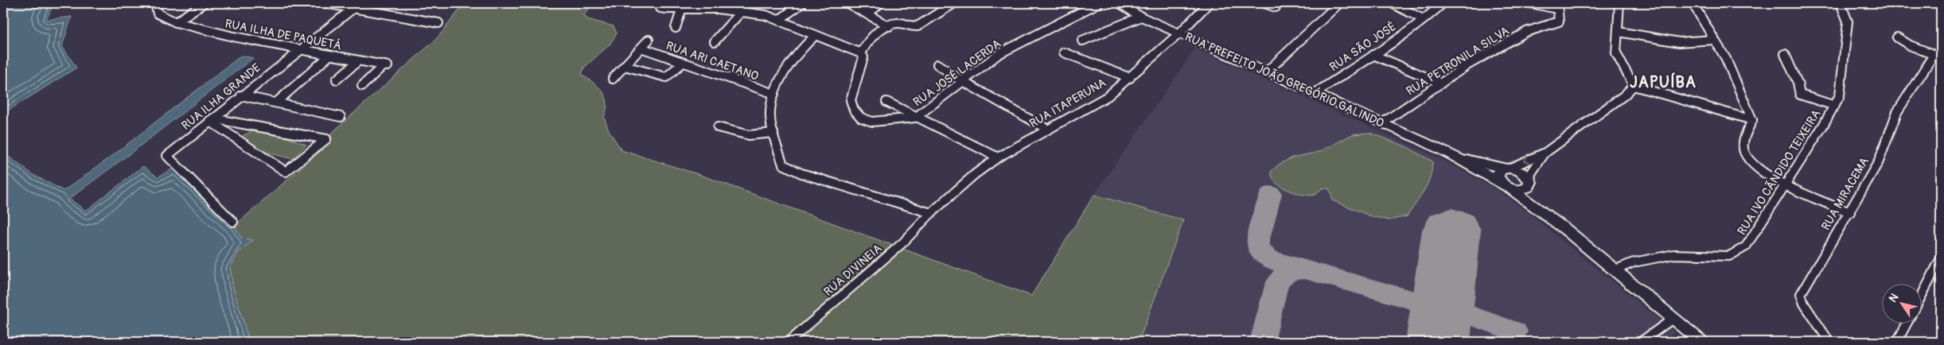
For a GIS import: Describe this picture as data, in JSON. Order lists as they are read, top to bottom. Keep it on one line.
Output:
{"streets":{"main road":["RUA PREFEITO JOÃO GREGÓRIO GALINDO"],"street":["RUA ILHA DE PAQUETÁ","RUA SÃO JOSÉ","RUA ARI CAETANO","RUA PETRONILA SILVA","RUA JOSÉ LACERDA","RUA ILHA GRANDE","RUA ITAPERUNA","RUA IVO CÃNDIDO TEIXEIRA","RUA MIRACEMA","RUA DIVINEIA"]},"crossings":[["RUA ILHA DE PAQUETÁ","RUA ILHA GRANDE"],["RUA SÃO JOSÉ","RUA PREFEITO JOÃO GREGÓRIO GALINDO"],["RUA PETRONILA SILVA","RUA PREFEITO JOÃO GREGÓRIO GALINDO"],["RUA PREFEITO JOÃO GREGÓRIO GALINDO","RUA ITAPERUNA"],["RUA PREFEITO JOÃO GREGÓRIO GALINDO","RUA IVO CÃNDIDO TEIXEIRA"],["RUA ITAPERUNA","RUA DIVINEIA"]],"districts":["JAPUÍBA"],"north":"top left"}
